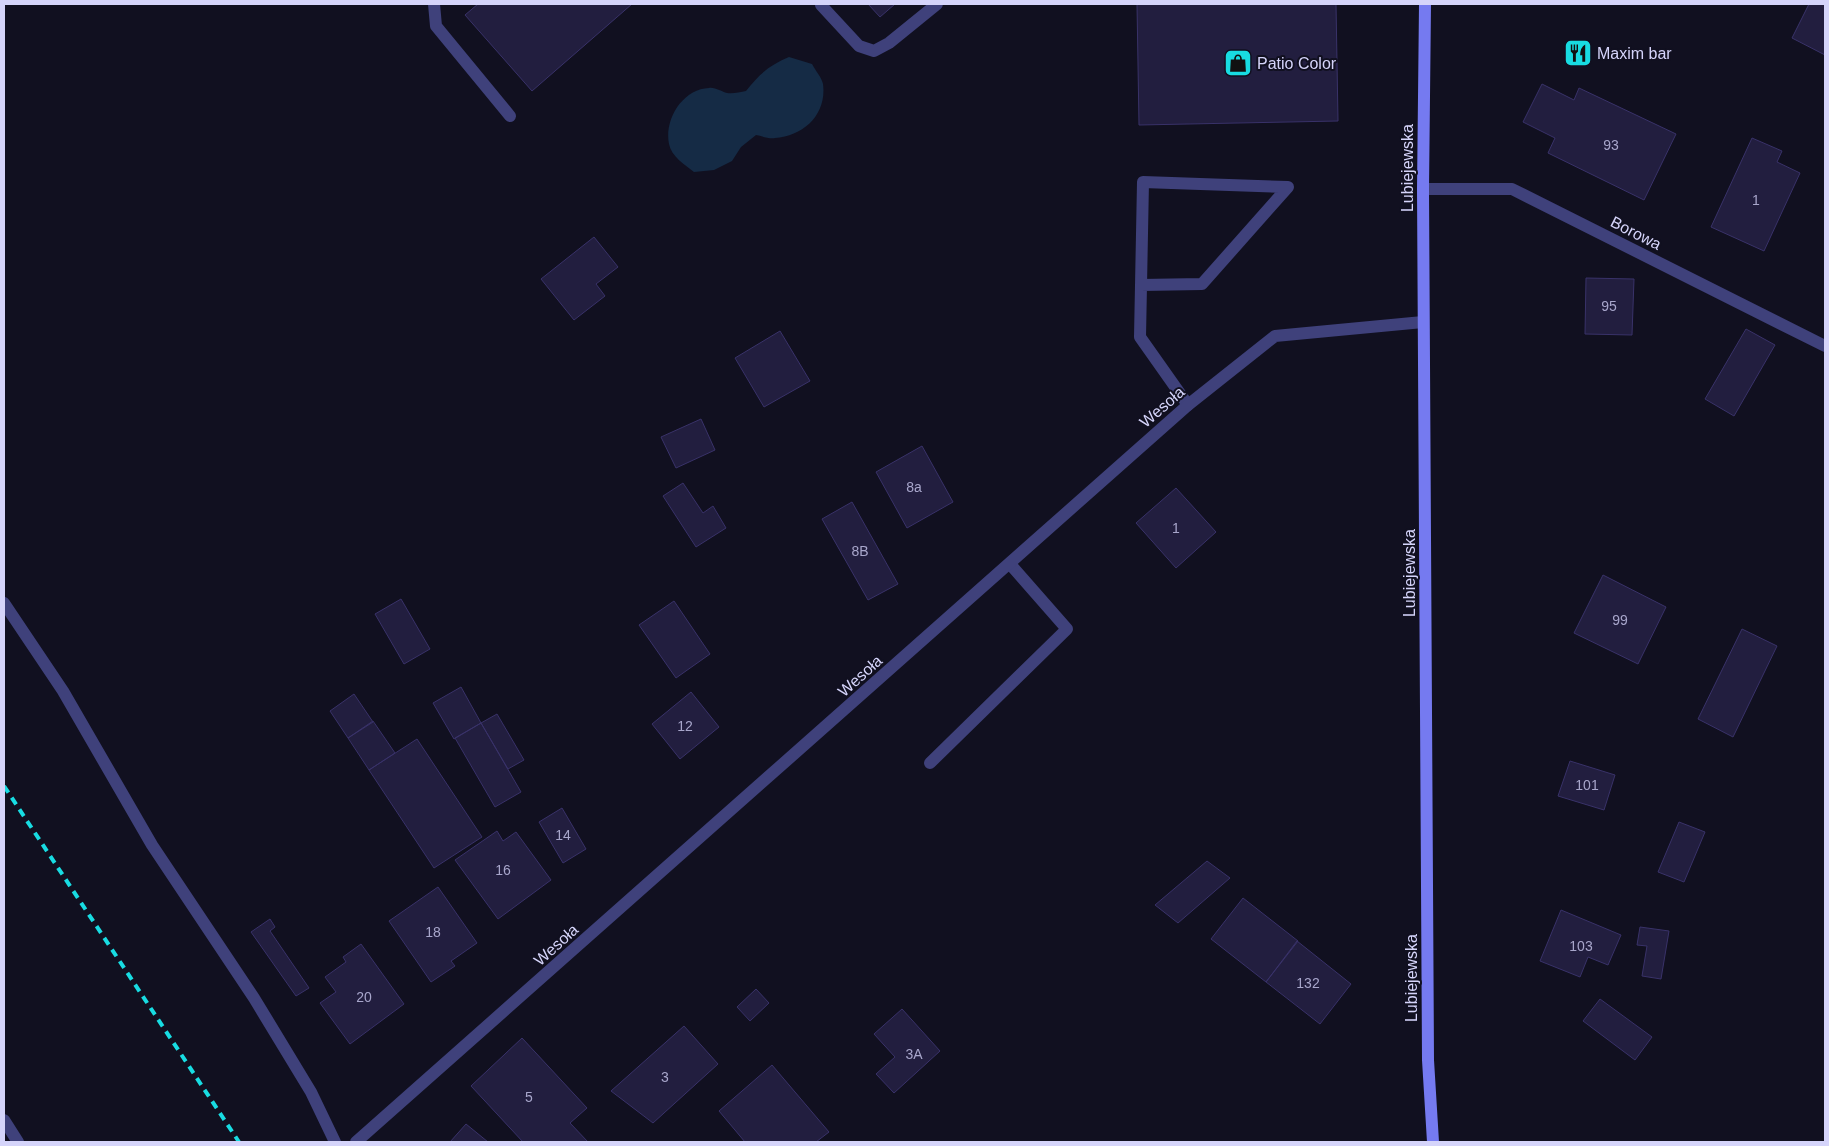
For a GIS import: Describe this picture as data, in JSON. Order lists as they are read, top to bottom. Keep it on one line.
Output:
{"streets":{"main road":["Lubiejewska"],"street":["Borowa","Wesoła"]},"crossings":[["Lubiejewska","Borowa"],["Lubiejewska","Wesoła"]],"places":{"restaurant":["Maxim bar"],"shop":["Patio Color"]},"house_numbers":["93","1","95","8a","1","8B","99","12","101","14","16","18","103","132","20","3A","3","5"]}
